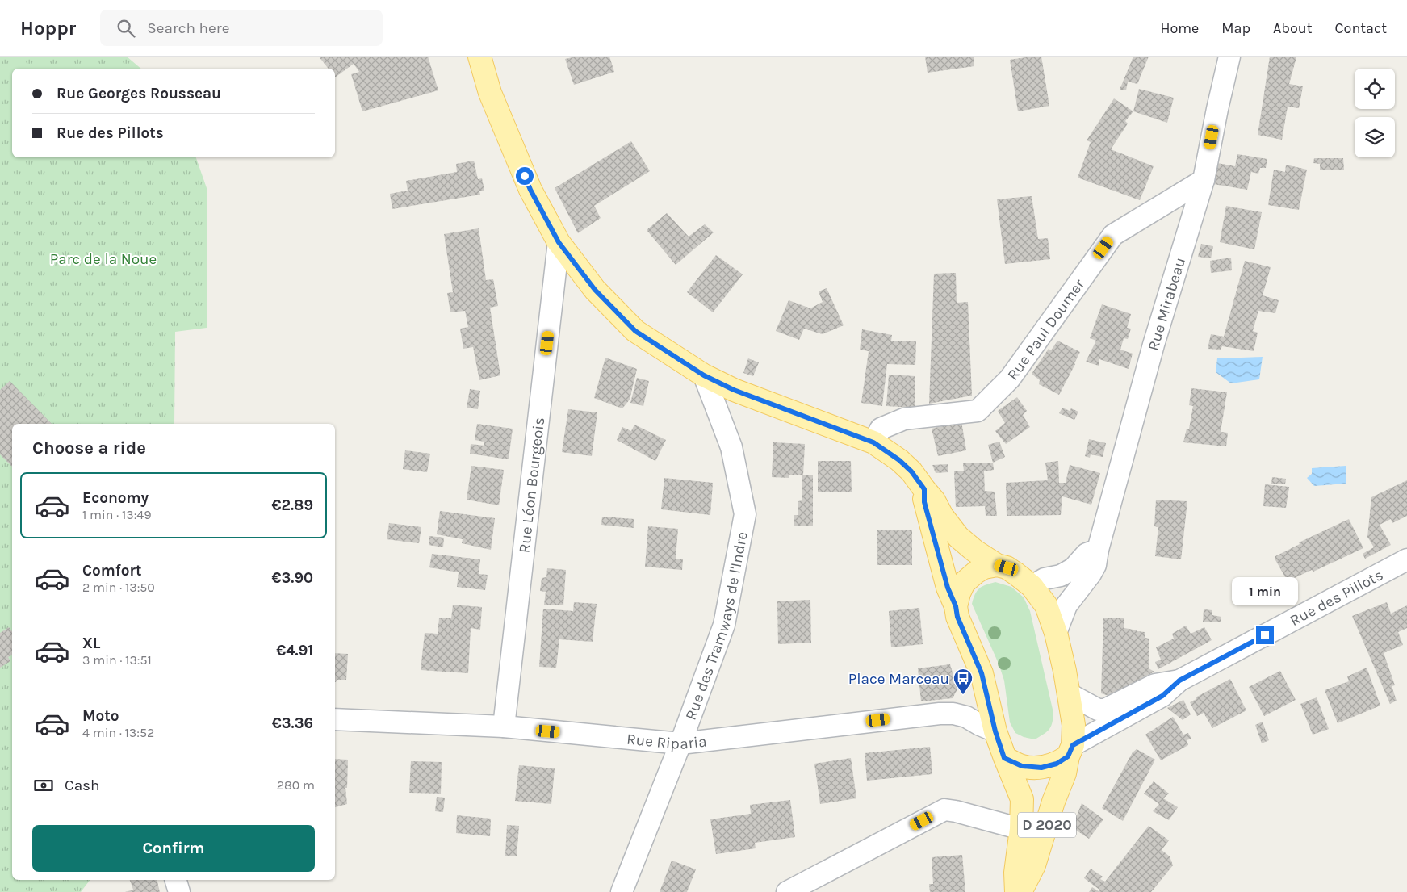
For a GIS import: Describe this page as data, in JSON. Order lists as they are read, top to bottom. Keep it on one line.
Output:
{"streets":{"main road":["D 2020"],"street":["Rue Mirabeau","Rue Paul Doumer","Rue Léon Bourgeois","Rue des Pillots","Rue des Tramways de l'Indre","Rue Riparia"]},"crossings":[["Rue Mirabeau","Rue Paul Doumer"],["Rue Léon Bourgeois","Rue Riparia"],["Rue des Pillots","D 2020"],["Rue des Tramways de l'Indre","Rue Riparia"]],"parks":["Parc de la Noue"],"places":{"bus stop":["Place Marceau"]},"page":{"header":"Hoppr","search":"Search here","nav":["Home","Map","About","Contact"],"banner":["Rue Georges Rousseau","Rue des Pillots"],"heading":"Choose a ride","list":[{"name":"Economy","note":"1 min · 13:49","value":"€2.89"},{"name":"Comfort","note":"2 min · 13:50","value":"€3.90"},{"name":"XL","note":"3 min · 13:51","value":"€4.91"},{"name":"Moto","note":"4 min · 13:52","value":"€3.36"}],"bubble":"1 min","pay":["Cash","280 m"],"buttons":"Confirm"}}
